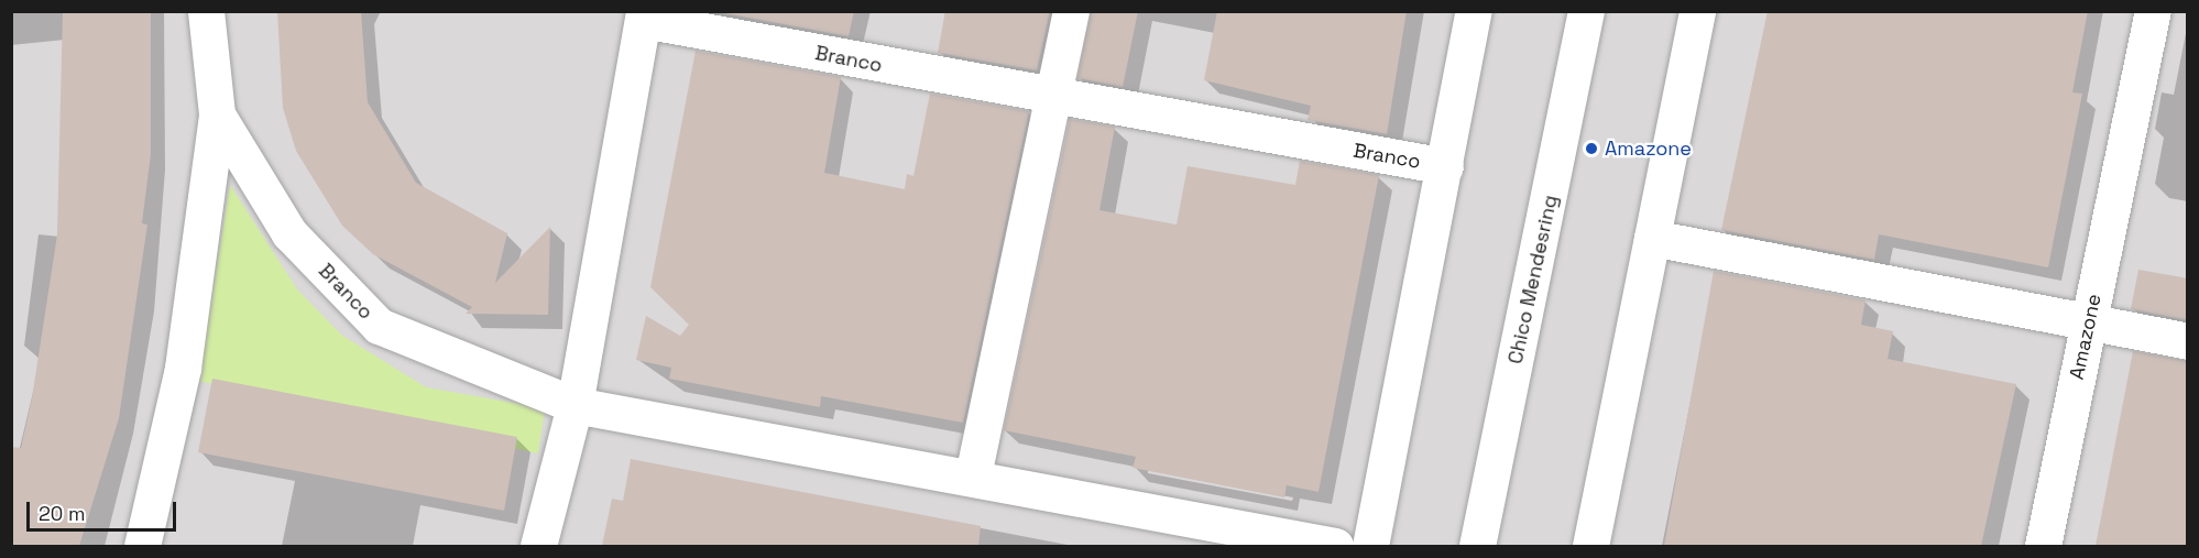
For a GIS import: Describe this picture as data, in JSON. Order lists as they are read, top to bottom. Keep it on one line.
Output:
{"streets":{"street":["Branco","Chico Mendesring","Amazone"]},"places":["Amazone"],"scale_bar":"20 m"}
